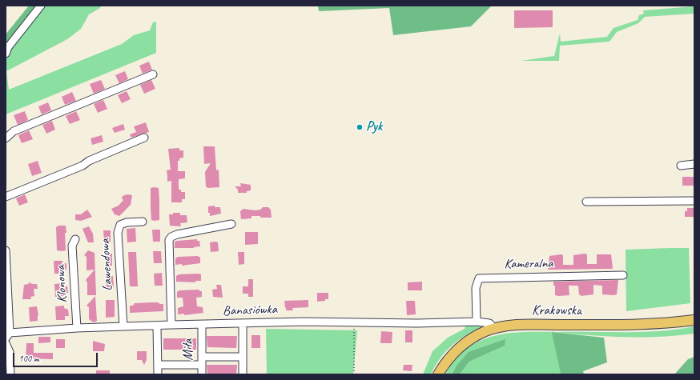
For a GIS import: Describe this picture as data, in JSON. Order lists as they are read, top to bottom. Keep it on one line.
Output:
{"streets":{"main road":["Krakowska"],"street":["Kameralna","Lawendowa","Klonowa","Banasiówka","Miła"]},"crossings":[["Kameralna","Banasiówka"],["Lawendowa","Banasiówka"],["Klonowa","Banasiówka"],["Banasiówka","Krakowska"],["Banasiówka","Miła"]],"places":["Pyk"],"scale_bar":"100 m"}
